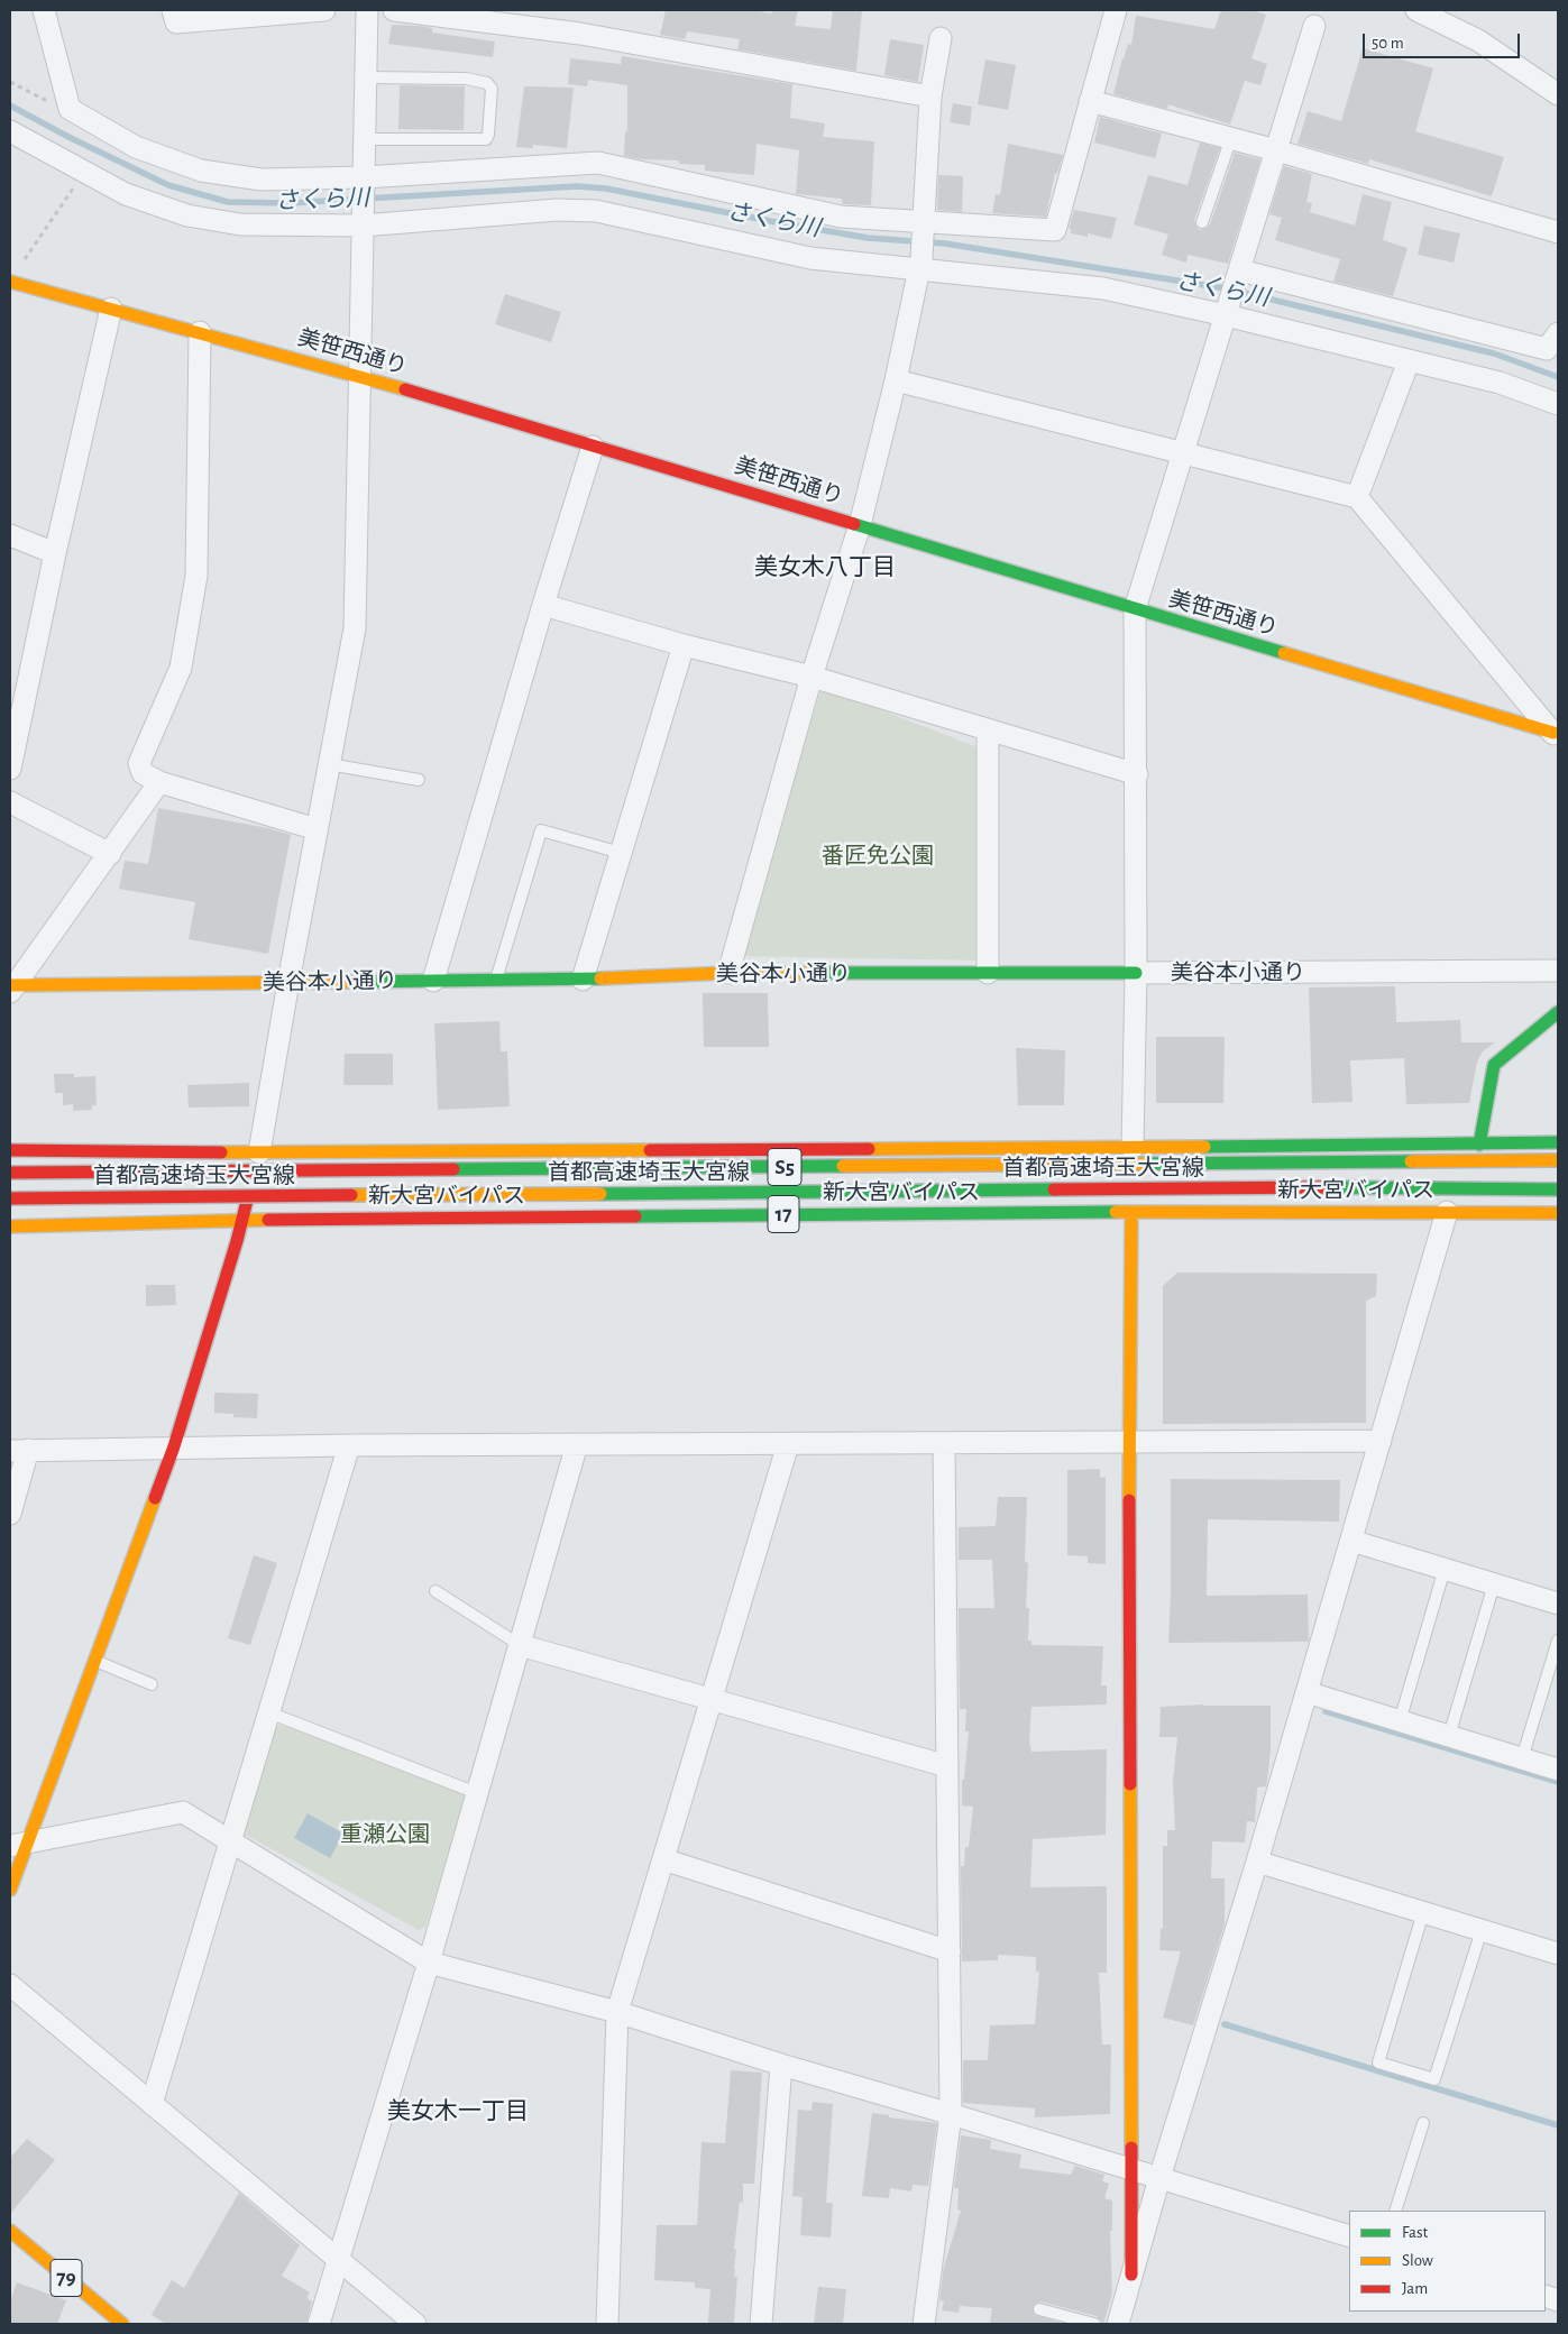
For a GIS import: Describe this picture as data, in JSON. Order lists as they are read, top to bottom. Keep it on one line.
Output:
{"streets":{"main road":["美笹西通り","美谷本小通り","S5","首都高速埼玉大宮線","新大宮バイパス","17","79"]},"districts":["美女木八丁目","美女木一丁目"],"water":["さくら川"],"parks":["番匠免公園","重瀬公園"],"legend":["Fast","Slow","Jam"],"scale_bar":"50 m"}
